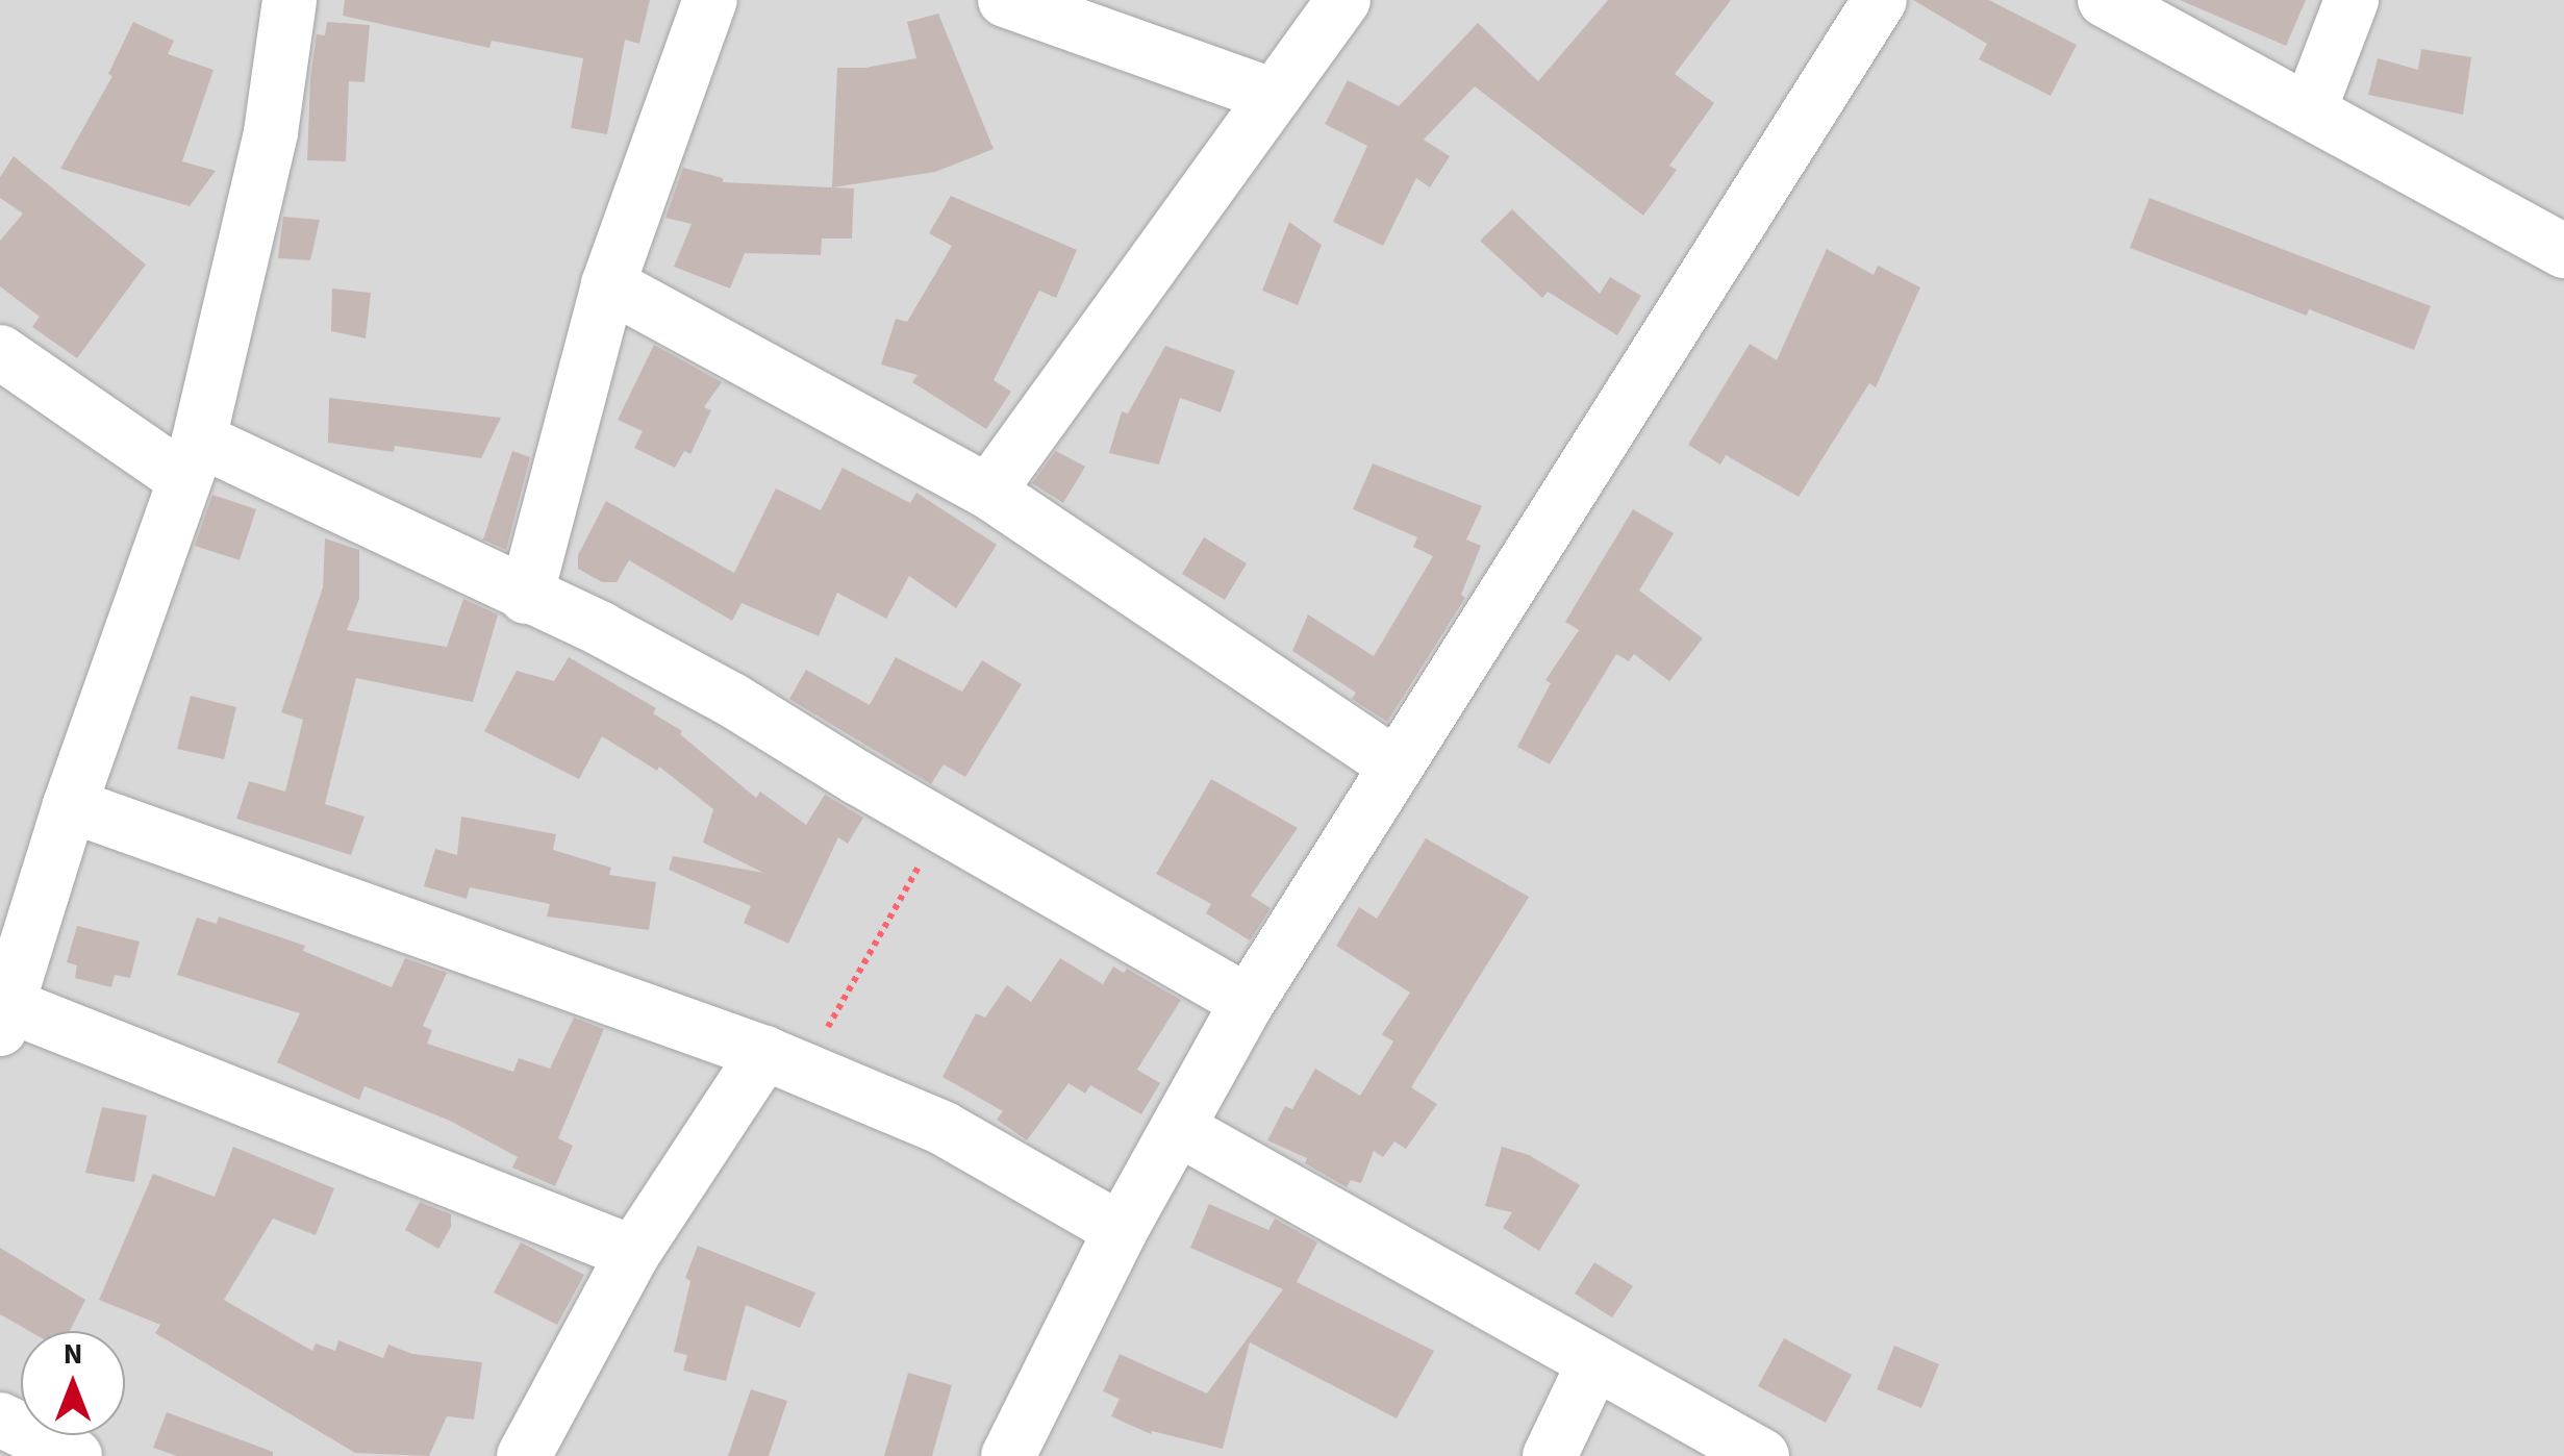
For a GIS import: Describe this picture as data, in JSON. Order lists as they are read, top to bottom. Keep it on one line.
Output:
{"north":"top"}
